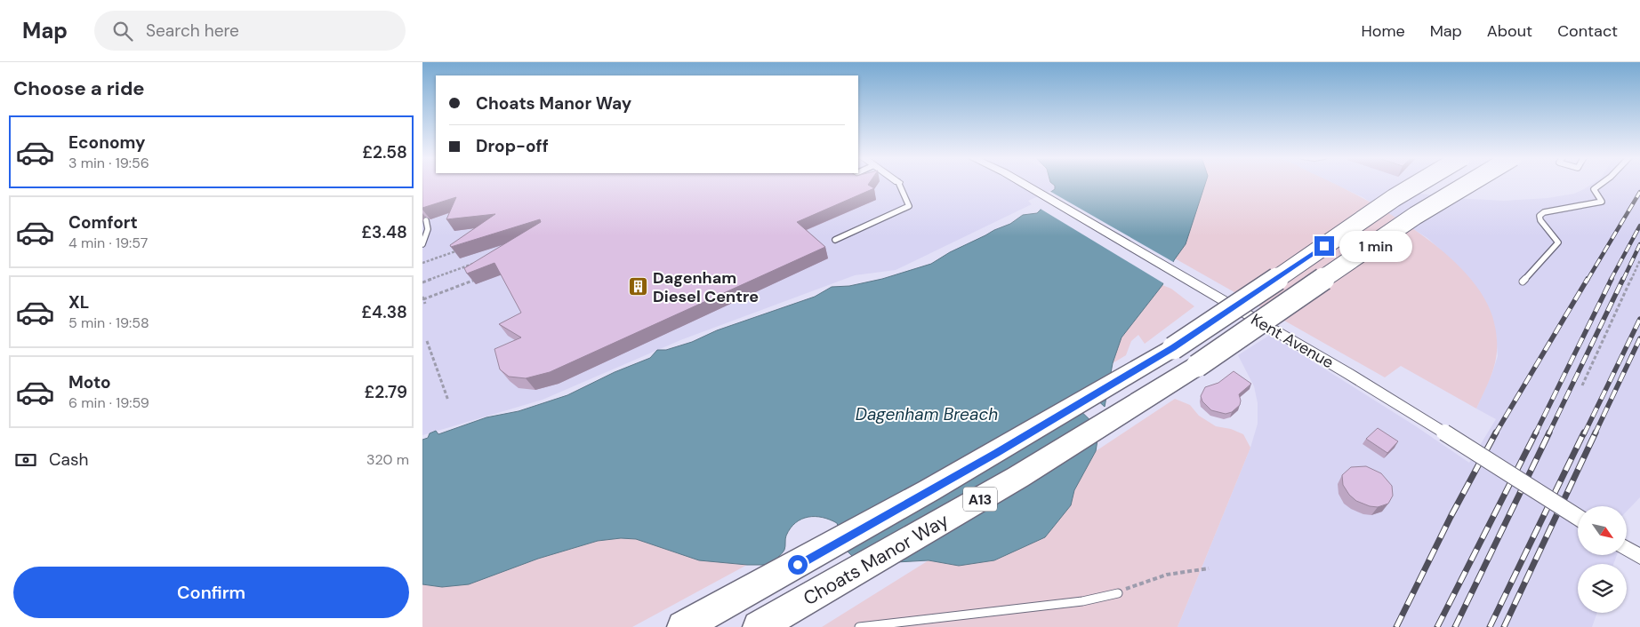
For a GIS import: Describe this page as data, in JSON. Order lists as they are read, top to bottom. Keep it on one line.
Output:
{"streets":{"highway":["A13","Choats Manor Way"],"street":["Kent Avenue"]},"water":["Dagenham Breach"],"places":{"building":["Dagenham Diesel Centre"]},"north":"bottom right","page":{"header":"Map","search":"Search here","nav":["Home","Map","About","Contact"],"heading":"Choose a ride","banner":["Choats Manor Way","Drop-off"],"list":[{"name":"Economy","note":"3 min · 19:56","value":"£2.58"},{"name":"Comfort","note":"4 min · 19:57","value":"£3.48"},{"name":"XL","note":"5 min · 19:58","value":"£4.38"},{"name":"Moto","note":"6 min · 19:59","value":"£2.79"}],"bubble":"1 min","pay":["Cash","320 m"],"buttons":"Confirm"}}
